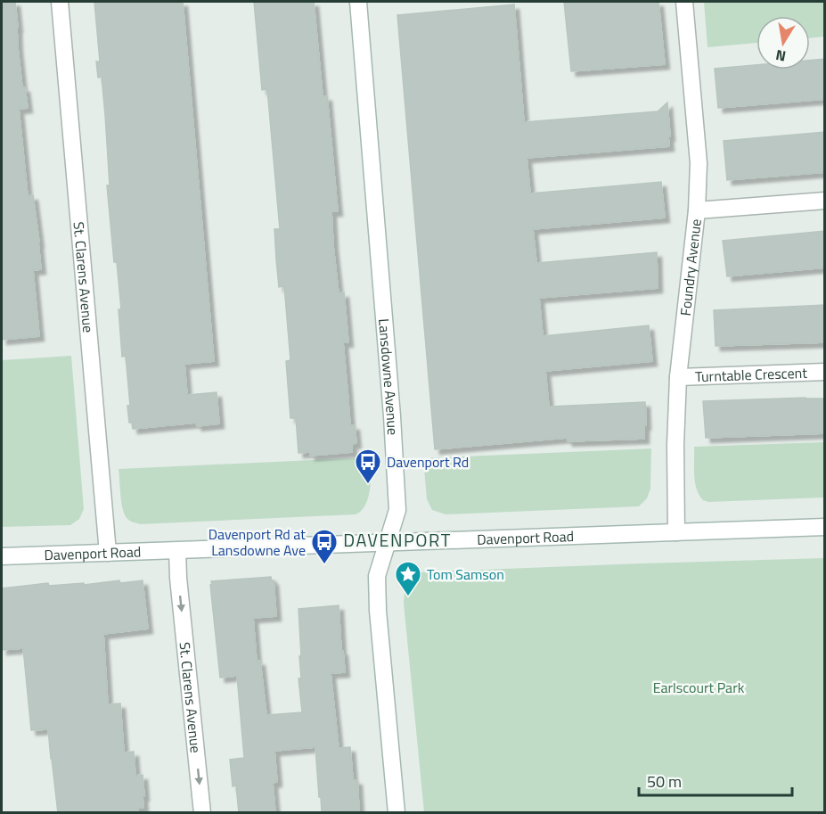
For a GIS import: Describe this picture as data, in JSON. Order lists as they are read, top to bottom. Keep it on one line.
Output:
{"streets":{"street":["Foundry Avenue","St. Clarens Avenue","Turntable Crescent","Lansdowne Avenue","Davenport Road"]},"crossings":[["Foundry Avenue","Turntable Crescent"],["Foundry Avenue","Davenport Road"],["St. Clarens Avenue","Davenport Road"],["Lansdowne Avenue","Davenport Road"]],"districts":["DAVENPORT"],"parks":["Earlscourt Park"],"places":{"bus stop":["Davenport Rd","Davenport Rd at Lansdowne Ave"],"place":["Tom Samson"]},"scale_bar":"50 m","north":"bottom"}
